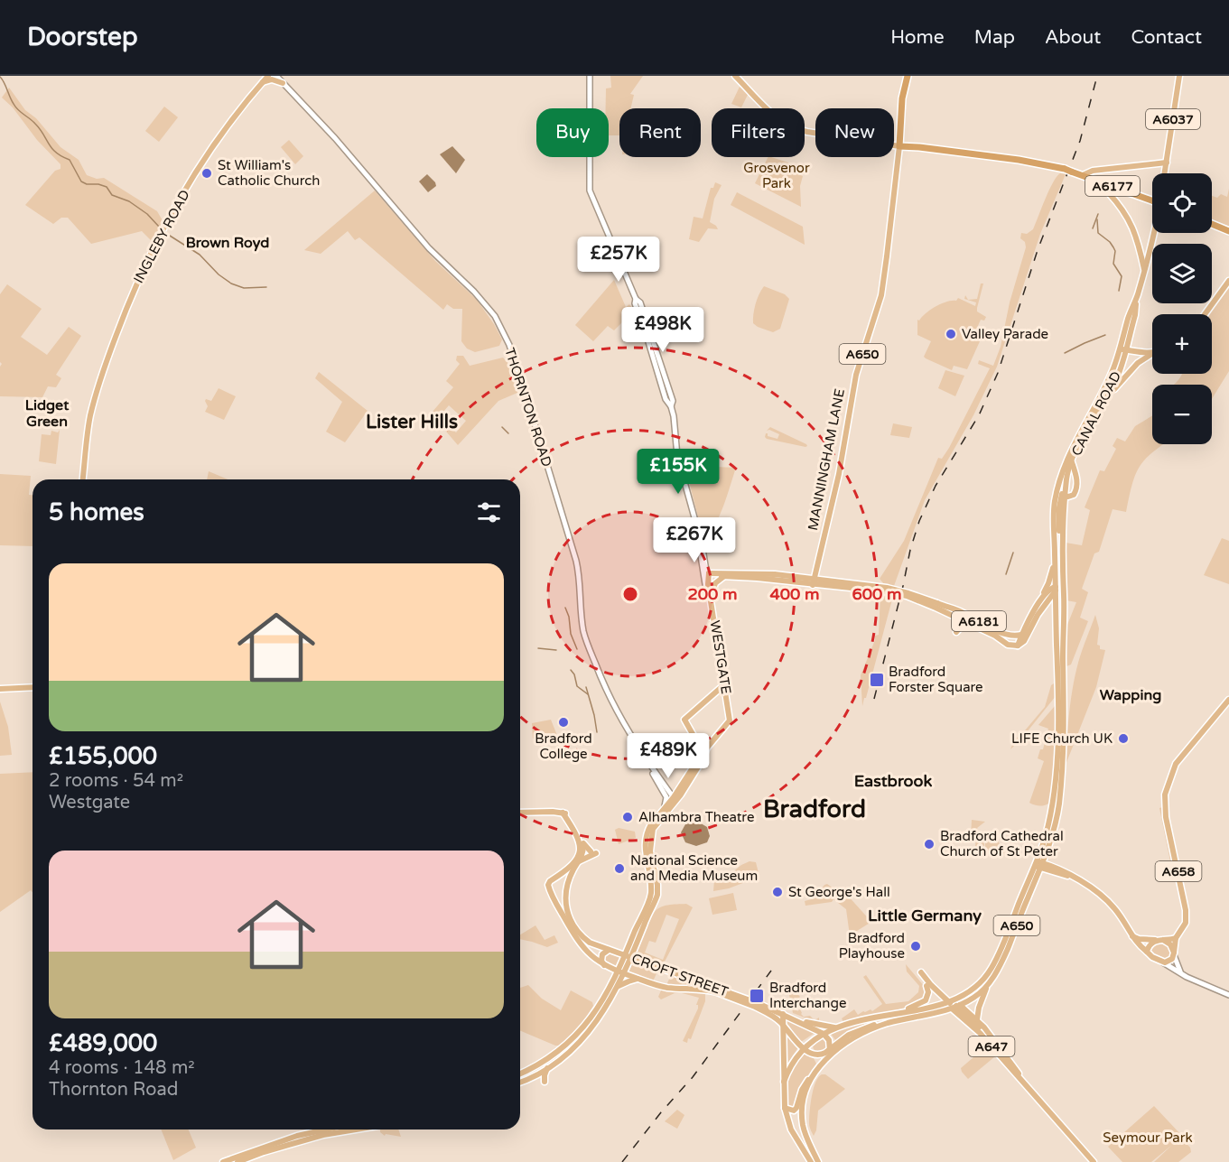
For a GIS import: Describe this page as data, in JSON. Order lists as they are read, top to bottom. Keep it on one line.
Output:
{"streets":{"highway":["A6177","A650","MANNINGHAM LANE"],"main road":["A6037","INGLEBY ROAD","THORNTON ROAD","CANAL ROAD","A6181","WESTGATE","A658","CROFT STREET","A647"]},"crossings":[["A6177","MANNINGHAM LANE"],["A650","CANAL ROAD"],["A650","A6181"],["A650","CROFT STREET"],["A650","A647"],["CANAL ROAD","A6181"],["MANNINGHAM LANE","A6181"],["A6181","WESTGATE"]],"districts":["Brown Royd","Lidget Green","Lister Hills","Wapping","Eastbrook","Bradford","Little Germany"],"parks":["Grosvenor Park","Seymour Park"],"places":{"other":["St William's Catholic Church","Valley Parade","Bradford College","LIFE Church UK","Alhambra Theatre","Bradford Cathedral Church of St Peter","National Science and Media Museum","St George's Hall","Bradford Playhouse"],"transit":["Bradford Forster Square","Bradford Interchange"]},"page":{"header":"Doorstep","nav":["Home","Map","About","Contact"],"chip":["Buy","Rent","Filters","New"],"map_buttons":["+","−"],"price":["£257K","£498K","£155K","£267K","£489K"],"heading":"5 homes","list":[{"name":"£155,000","note":"2 rooms · 54 m² · Westgate"},{"name":"£489,000","note":"4 rooms · 148 m² · Thornton Road"}]},"rings":["200 m","400 m","600 m"]}
